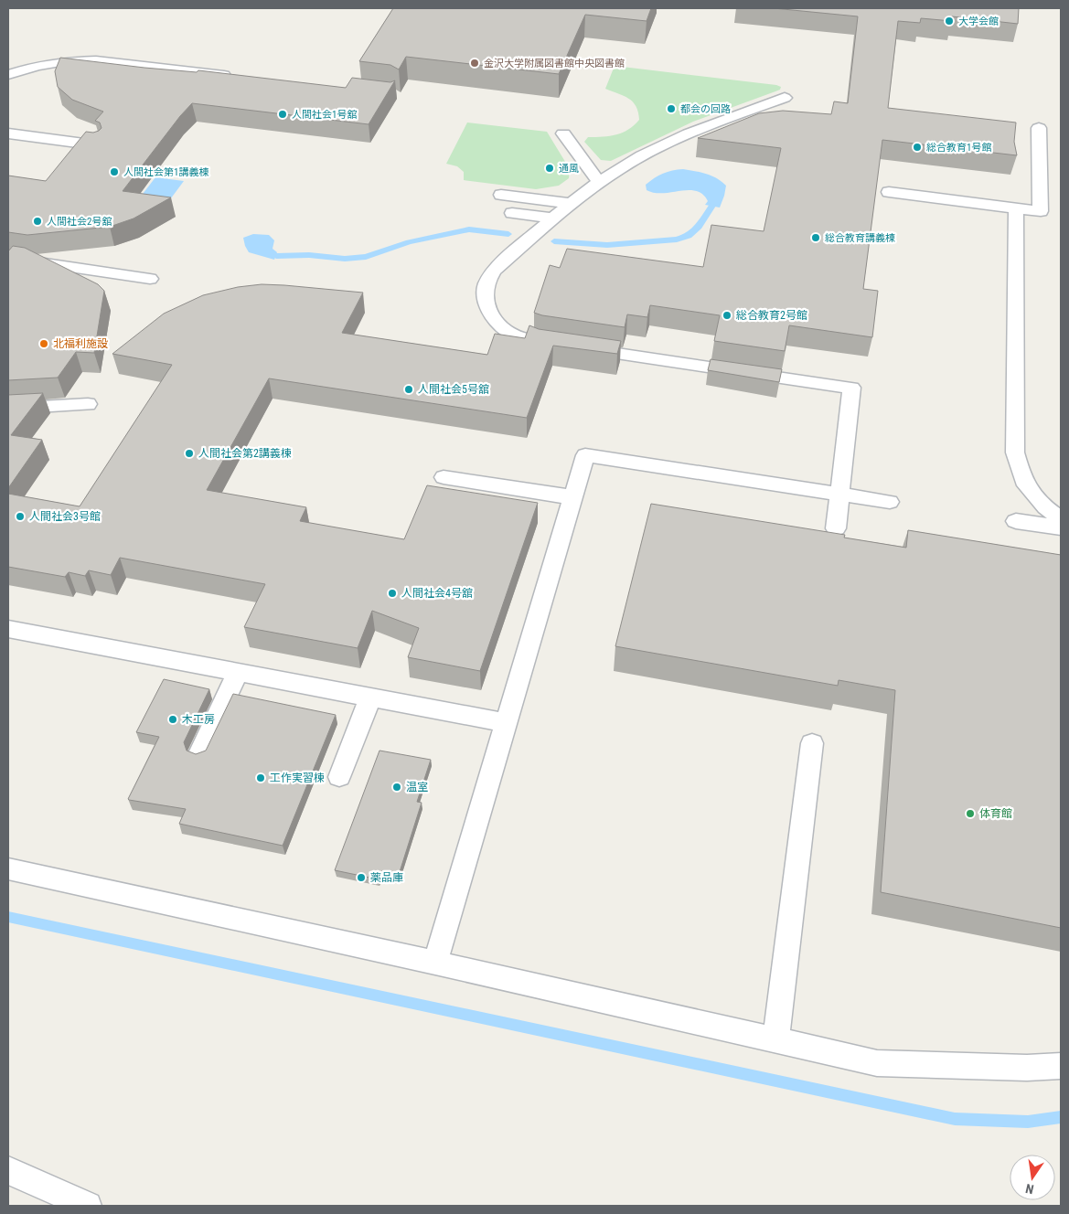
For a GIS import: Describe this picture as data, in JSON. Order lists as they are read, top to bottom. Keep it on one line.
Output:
{"places":["大学会館","金沢大学附属図書館中央図書館","都会の回路","人間社会1号舘","総合教育1号館","通風","人間社会第1講義棟","人間社会2号舘","総合教育講義棟","総合教育2号館","北福利施設","人間社会5号舘","人間社会第2講義棟","人間社会3号館","人間社会4号舘","木工房","工作実習棟","温室","体育館","薬品庫"],"north":"bottom"}
